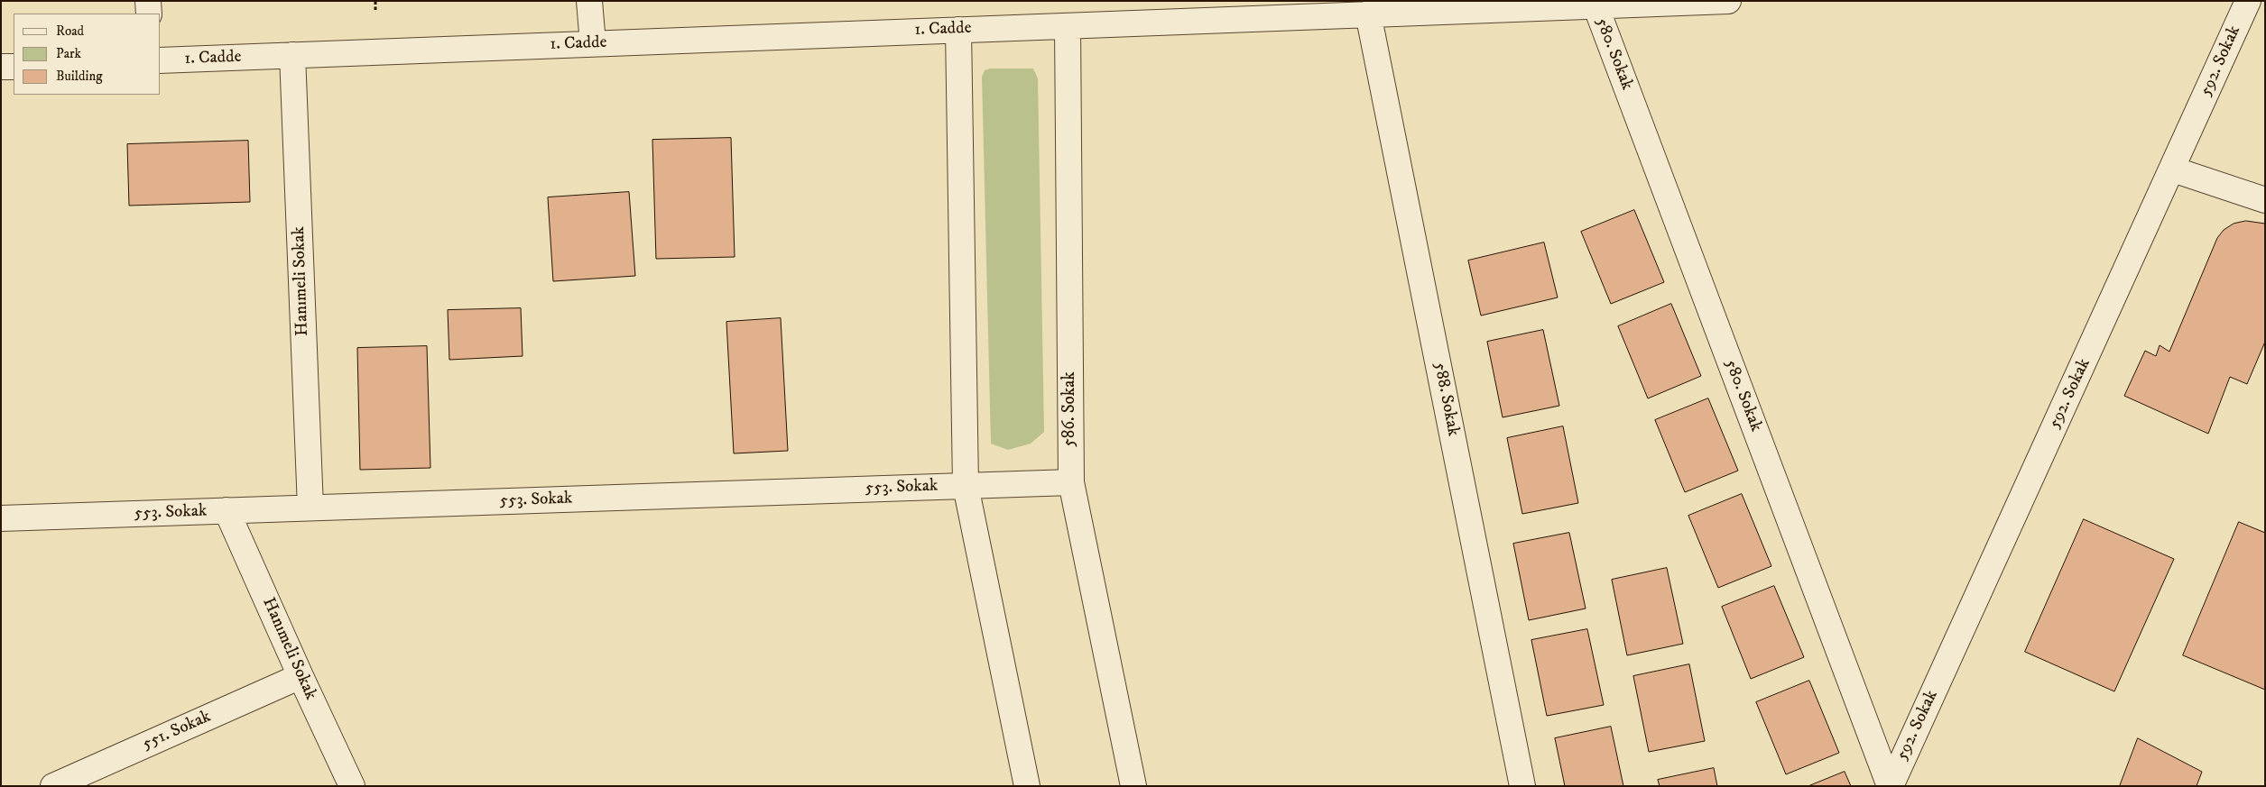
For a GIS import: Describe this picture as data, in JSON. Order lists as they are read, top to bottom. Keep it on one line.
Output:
{"streets":{"street":["1. Cadde","580. Sokak","592. Sokak","Hanımeli Sokak","588. Sokak","586. Sokak","553. Sokak","551. Sokak"]},"crossings":[["1. Cadde","580. Sokak"],["1. Cadde","Hanımeli Sokak"],["1. Cadde","588. Sokak"],["1. Cadde","586. Sokak"],["580. Sokak","592. Sokak"],["Hanımeli Sokak","553. Sokak"],["Hanımeli Sokak","551. Sokak"],["586. Sokak","553. Sokak"]],"legend":["Road","Park","Building"]}
